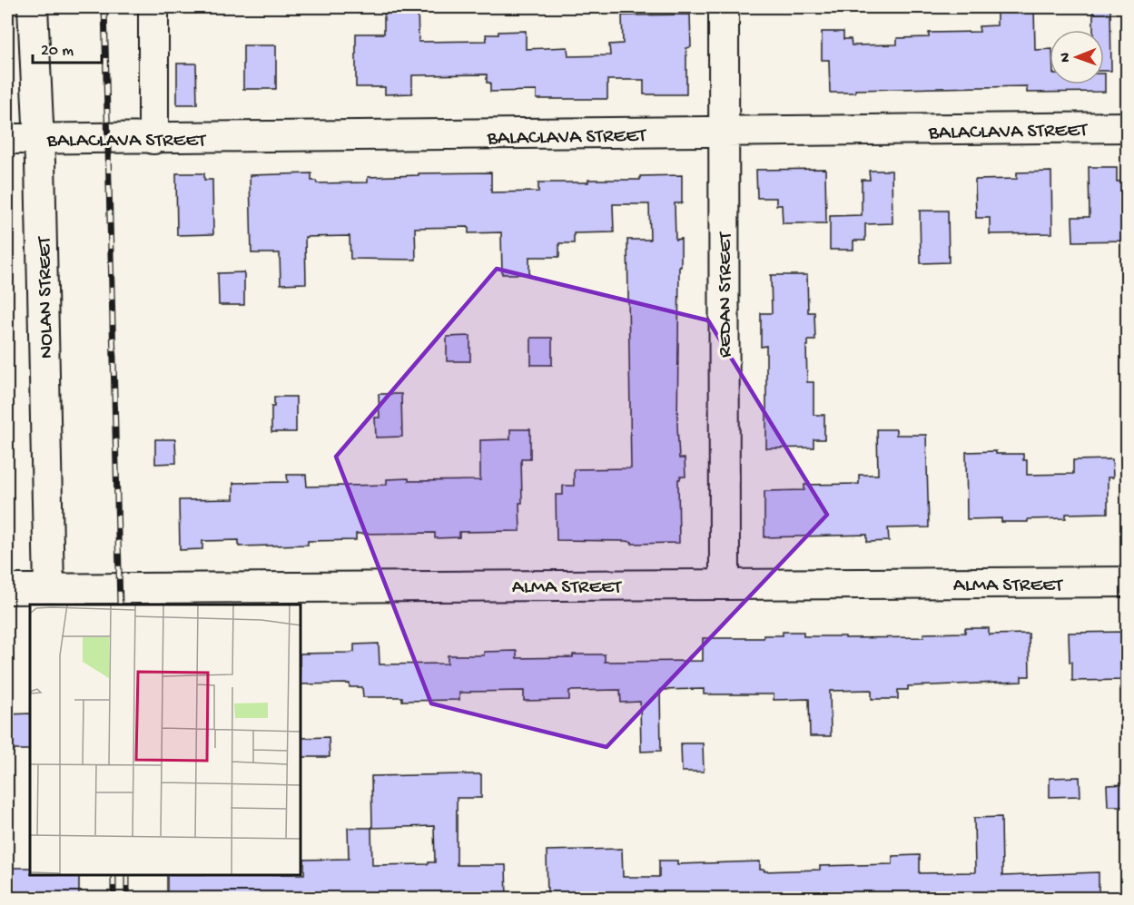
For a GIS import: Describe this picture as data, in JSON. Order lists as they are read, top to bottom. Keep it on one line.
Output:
{"streets":{"street":["BALACLAVA STREET","REDAN STREET","NOLAN STREET","ALMA STREET"]},"crossings":[["BALACLAVA STREET","REDAN STREET"],["BALACLAVA STREET","NOLAN STREET"],["REDAN STREET","ALMA STREET"],["NOLAN STREET","ALMA STREET"]],"scale_bar":"20 m","north":"left"}
